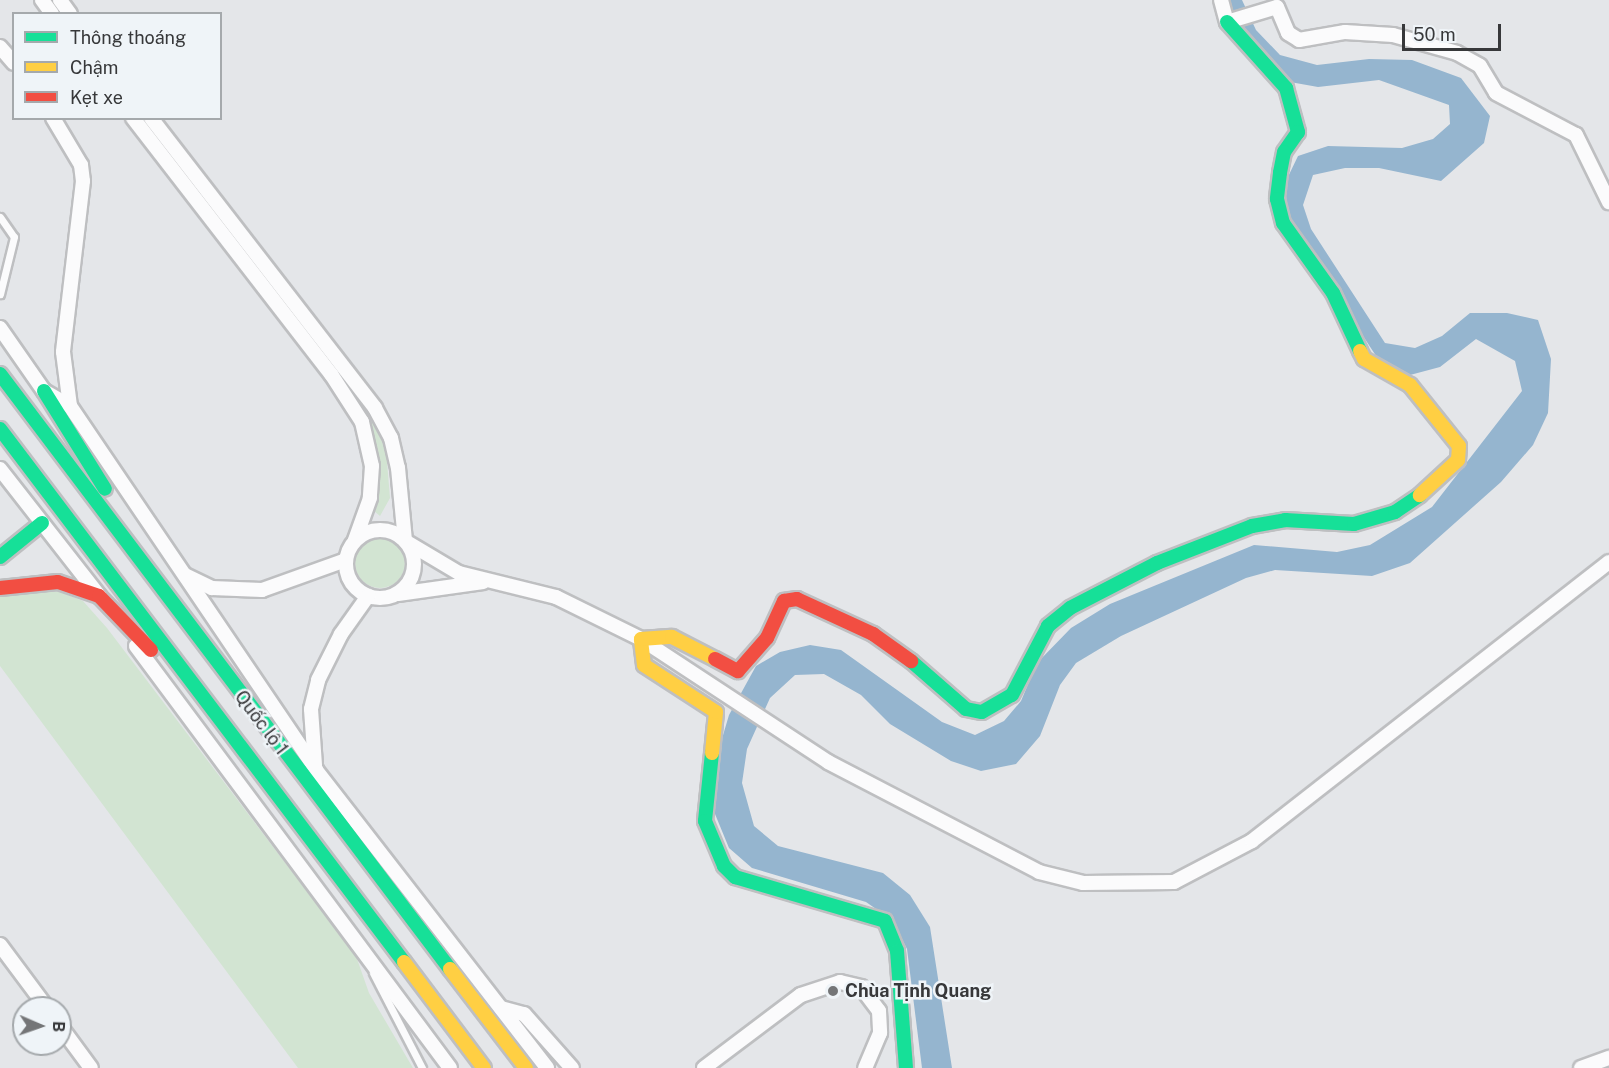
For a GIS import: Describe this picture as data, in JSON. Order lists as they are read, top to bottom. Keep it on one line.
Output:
{"streets":{"main road":["Quốc lộ 1"]},"places":["Chùa Tịnh Quang"],"legend":["Thông thoáng","Chậm","Kẹt xe"],"scale_bar":"50 m","north":"right"}
